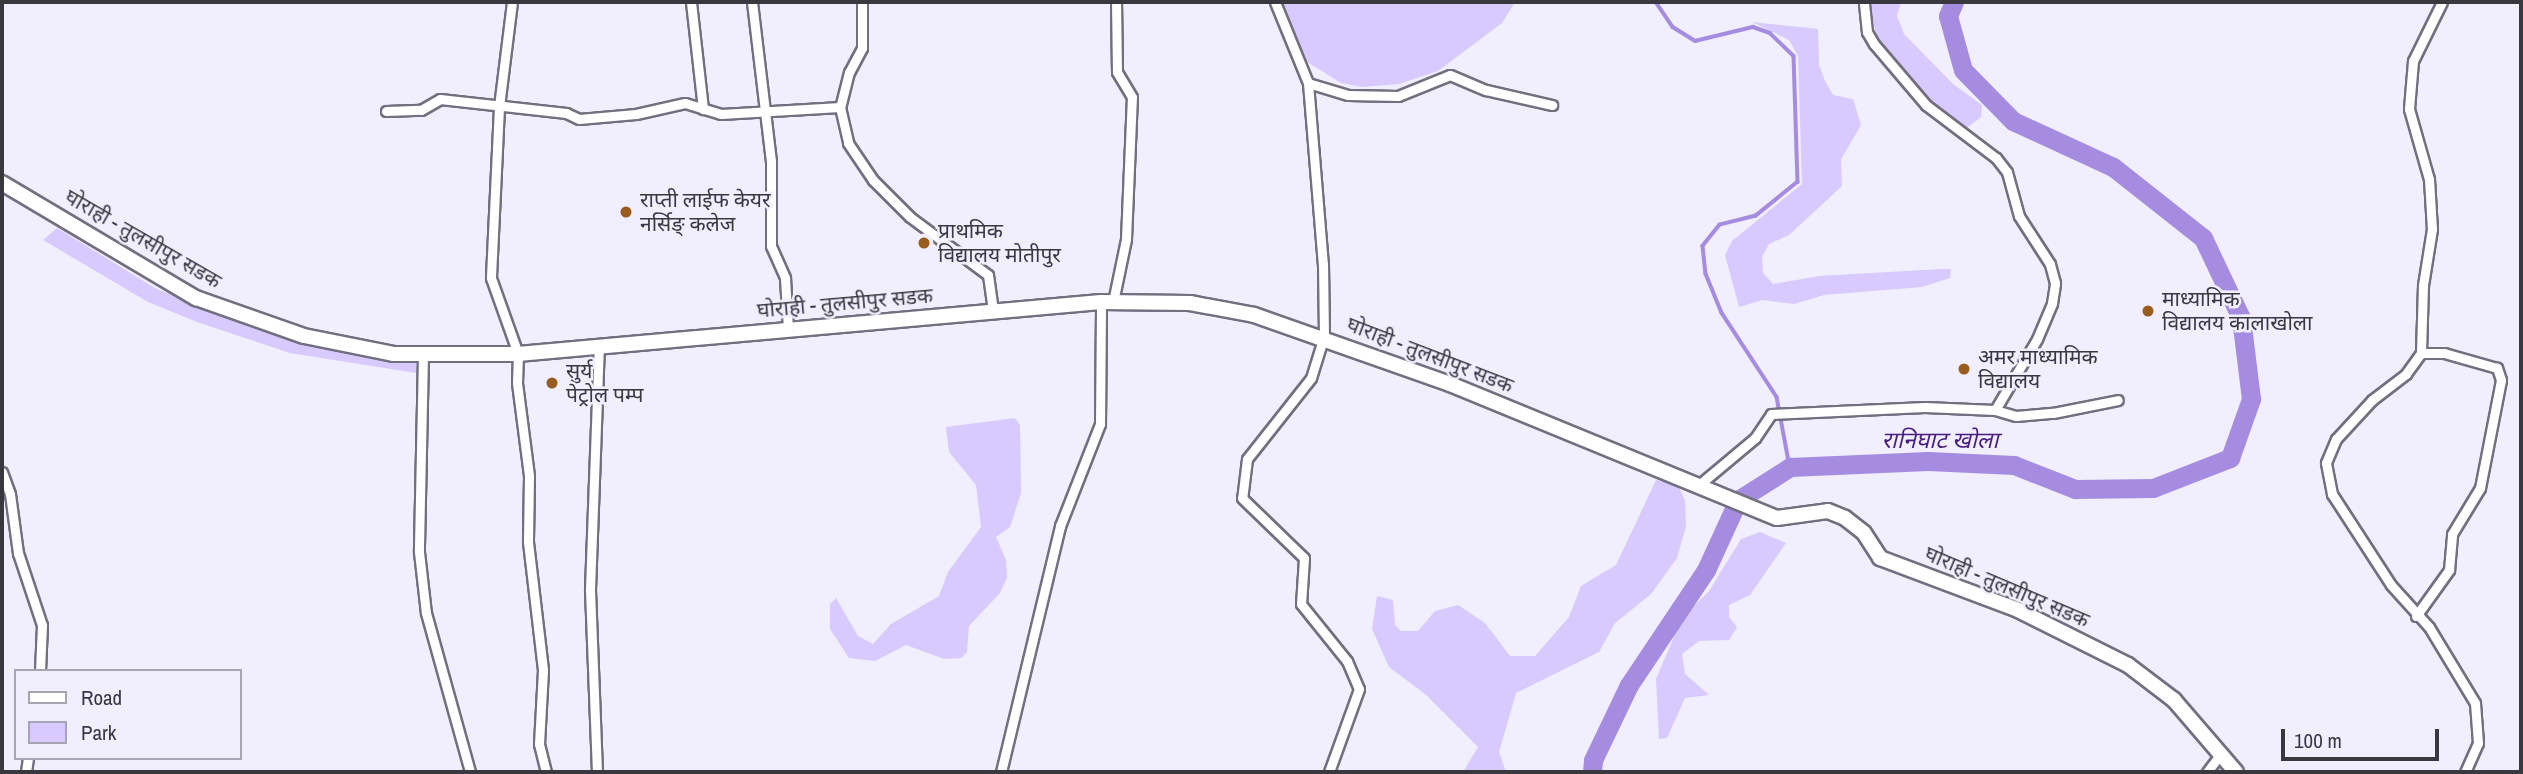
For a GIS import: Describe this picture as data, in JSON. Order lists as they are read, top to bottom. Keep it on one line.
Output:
{"streets":{"main road":["घोराही - तुलसीपुर सडक"]},"water":["रानिघाट खोला"],"places":["राप्ती लाईफ केयर नर्सिङ् कलेज","प्राथमिक विद्यालय मोतीपुर","माध्यामिक विद्यालय कालाखोला","अमर माध्यामिक विद्यालय","सुर्य पेट्रोल पम्प"],"legend":["Road","Park"],"scale_bar":"100 m"}
